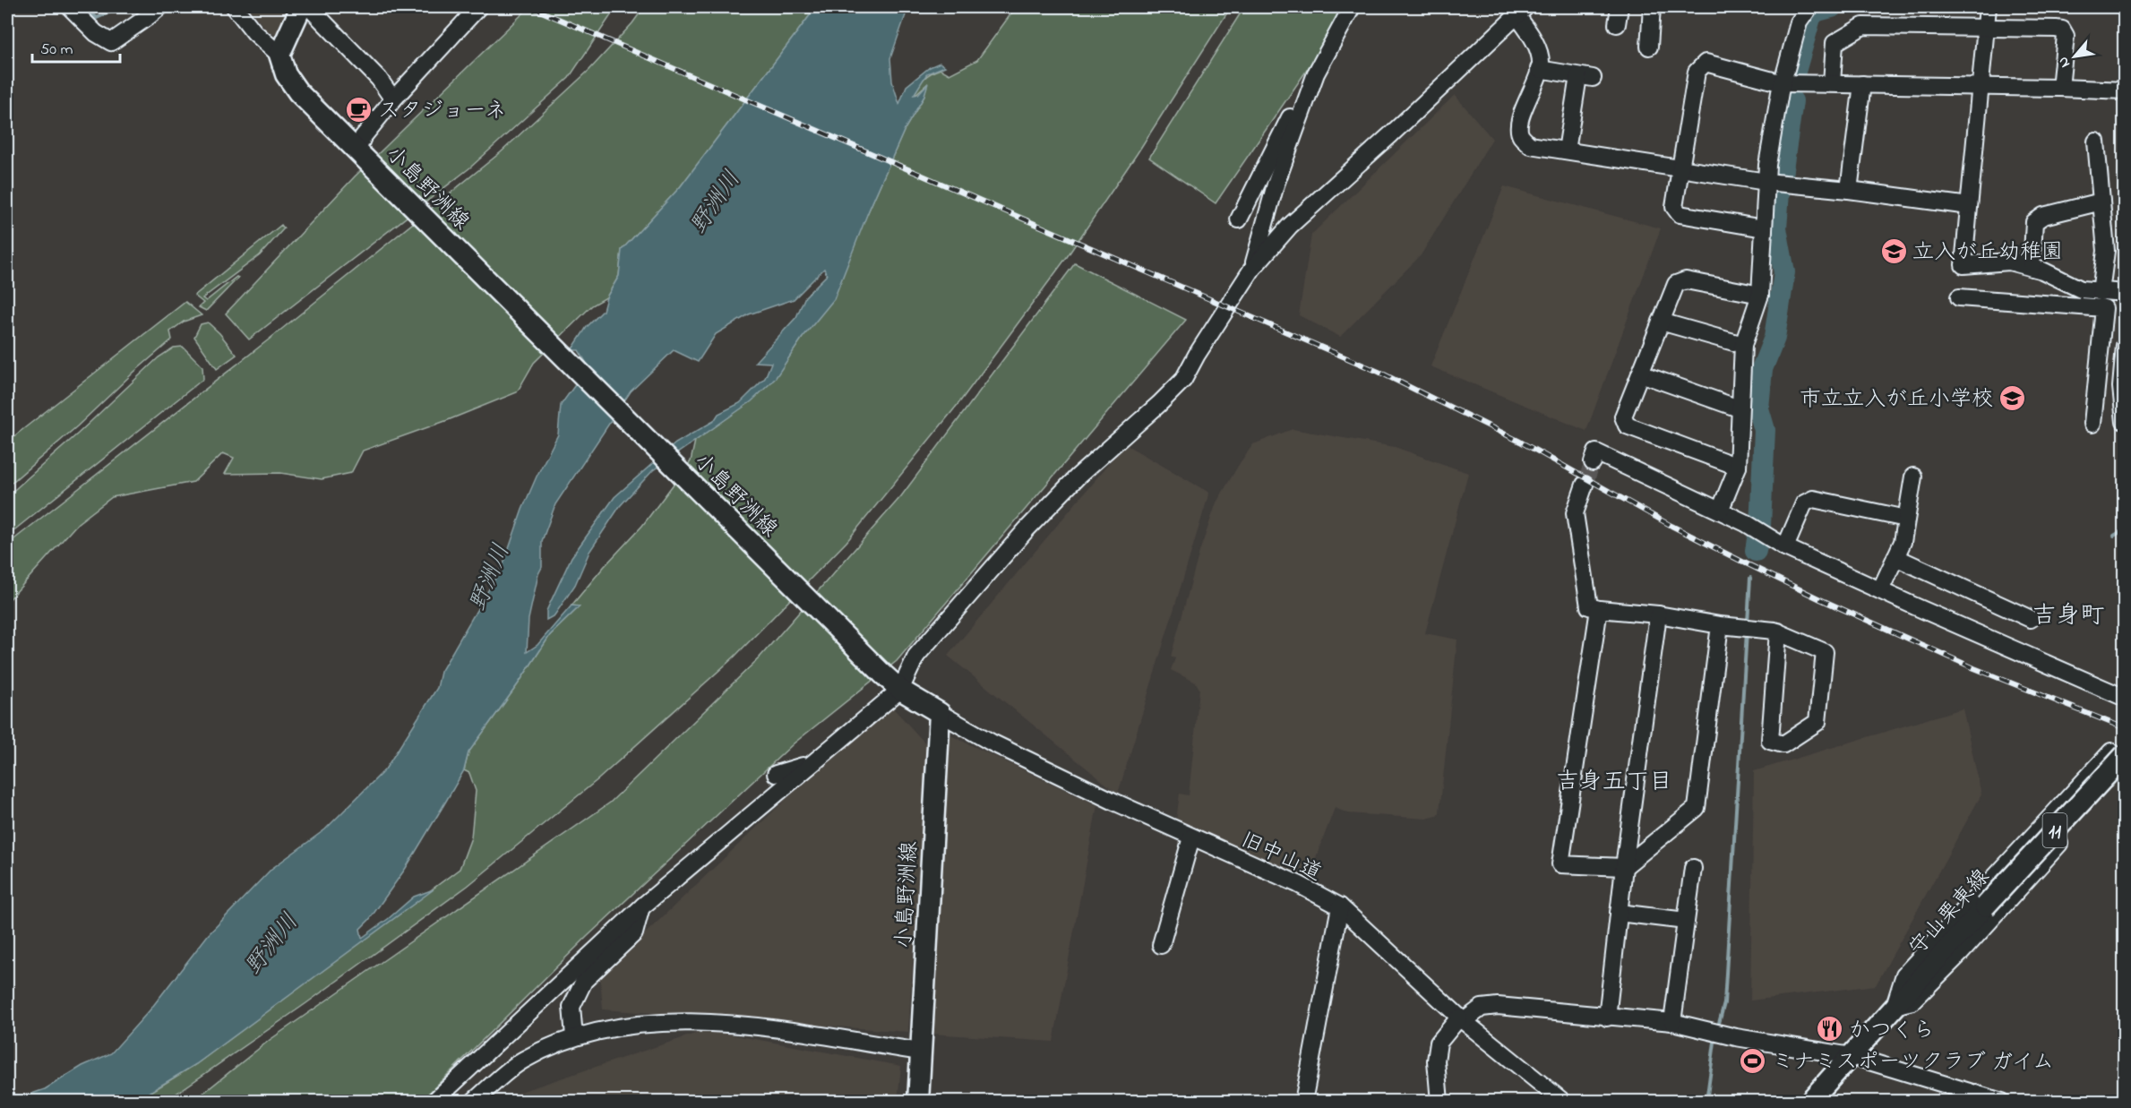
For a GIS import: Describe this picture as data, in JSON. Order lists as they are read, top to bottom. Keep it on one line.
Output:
{"streets":{"main road":["小島野洲線","11","守山栗東線"],"street":["旧中山道"]},"crossings":[["小島野洲線","旧中山道"]],"districts":["吉身町","吉身五丁目"],"water":["野洲川"],"places":{"cafe":["スタジョーネ"],"school or university":["立入が丘幼稚園","市立立入が丘小学校"],"restaurant":["かつくら"],"sports":["ミナミスポーツクラブ ガイム"]},"scale_bar":"50 m","north":"bottom left"}
